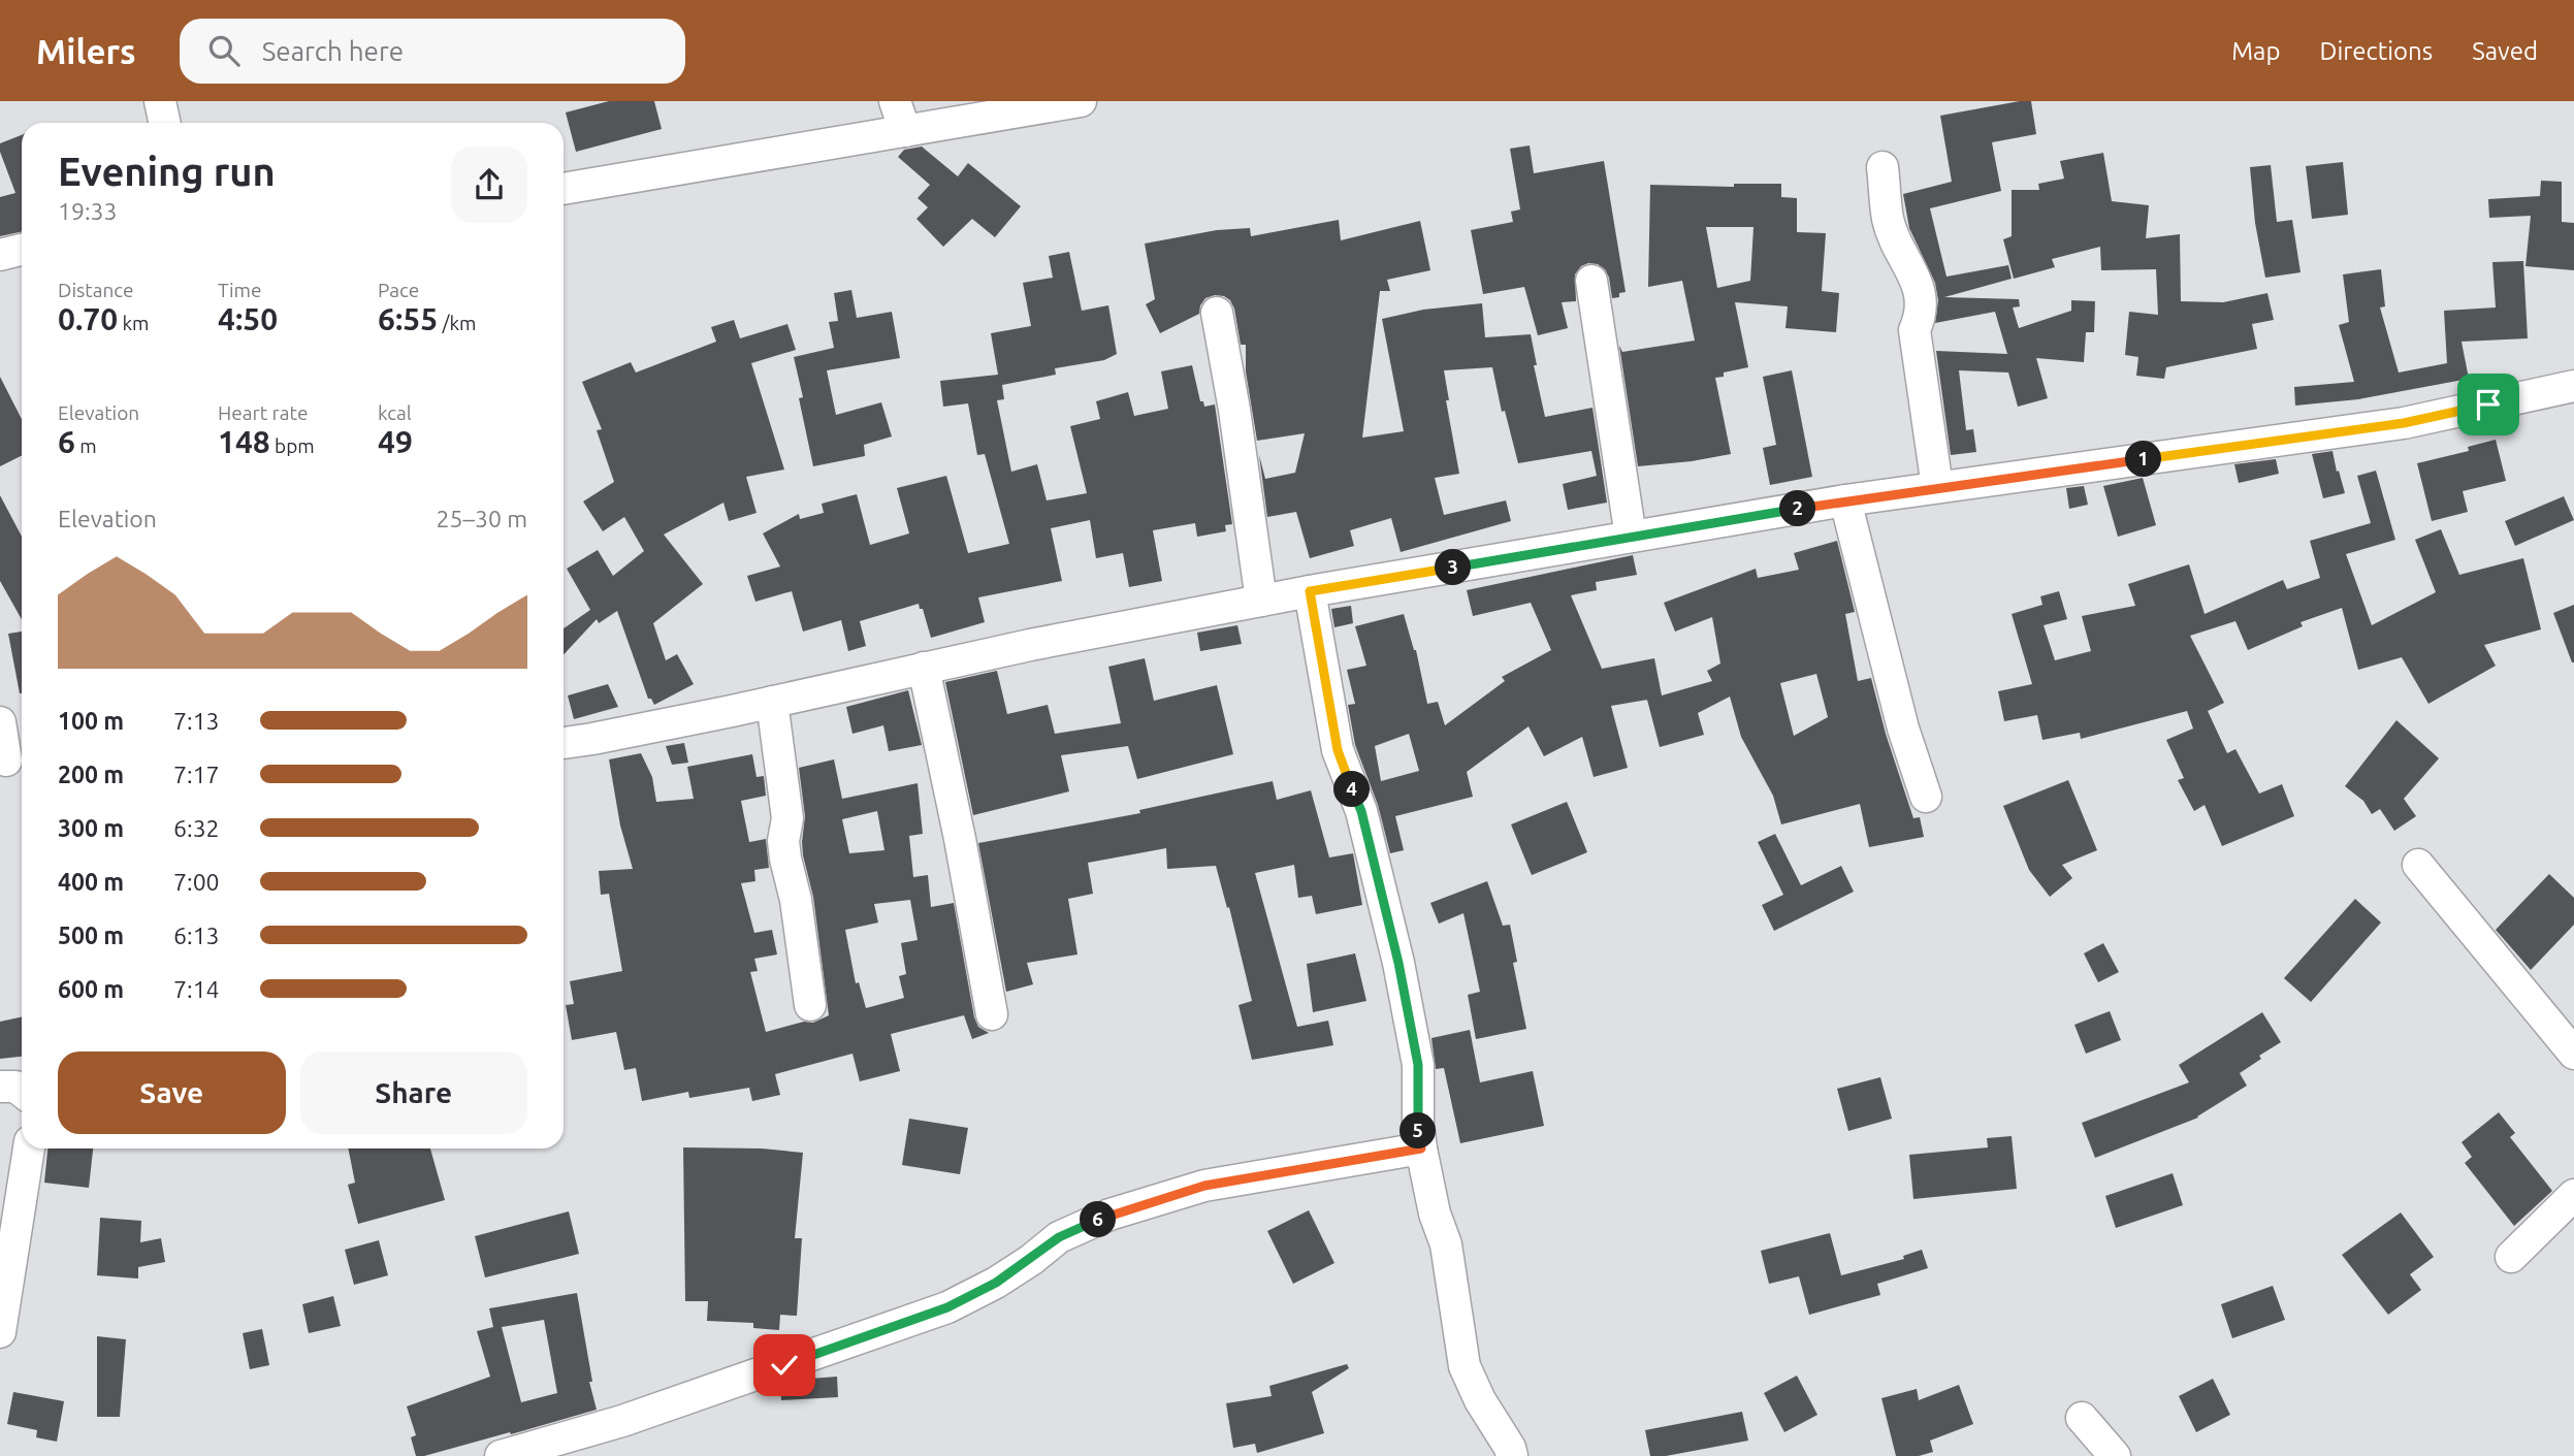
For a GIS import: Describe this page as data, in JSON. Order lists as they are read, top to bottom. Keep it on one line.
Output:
{"page":{"header":"Milers","search":"Search here","nav":["Map","Directions","Saved"],"heading":["Evening run","19:33"],"stats":[["Distance","0.70 km"],["Time","4:50"],["Pace","6:55 /km"],["Elevation","6 m"],["Heart rate","148 bpm"],["kcal","49"]],"pins":["1","2","3","4","5","6"],"chart":["Elevation","25–30 m"],"list":[{"name":"100 m","note":"7:13"},{"name":"200 m","note":"7:17"},{"name":"300 m","note":"6:32"},{"name":"400 m","note":"7:00"},{"name":"500 m","note":"6:13"},{"name":"600 m","note":"7:14"}],"buttons":["Save","Share"]}}
